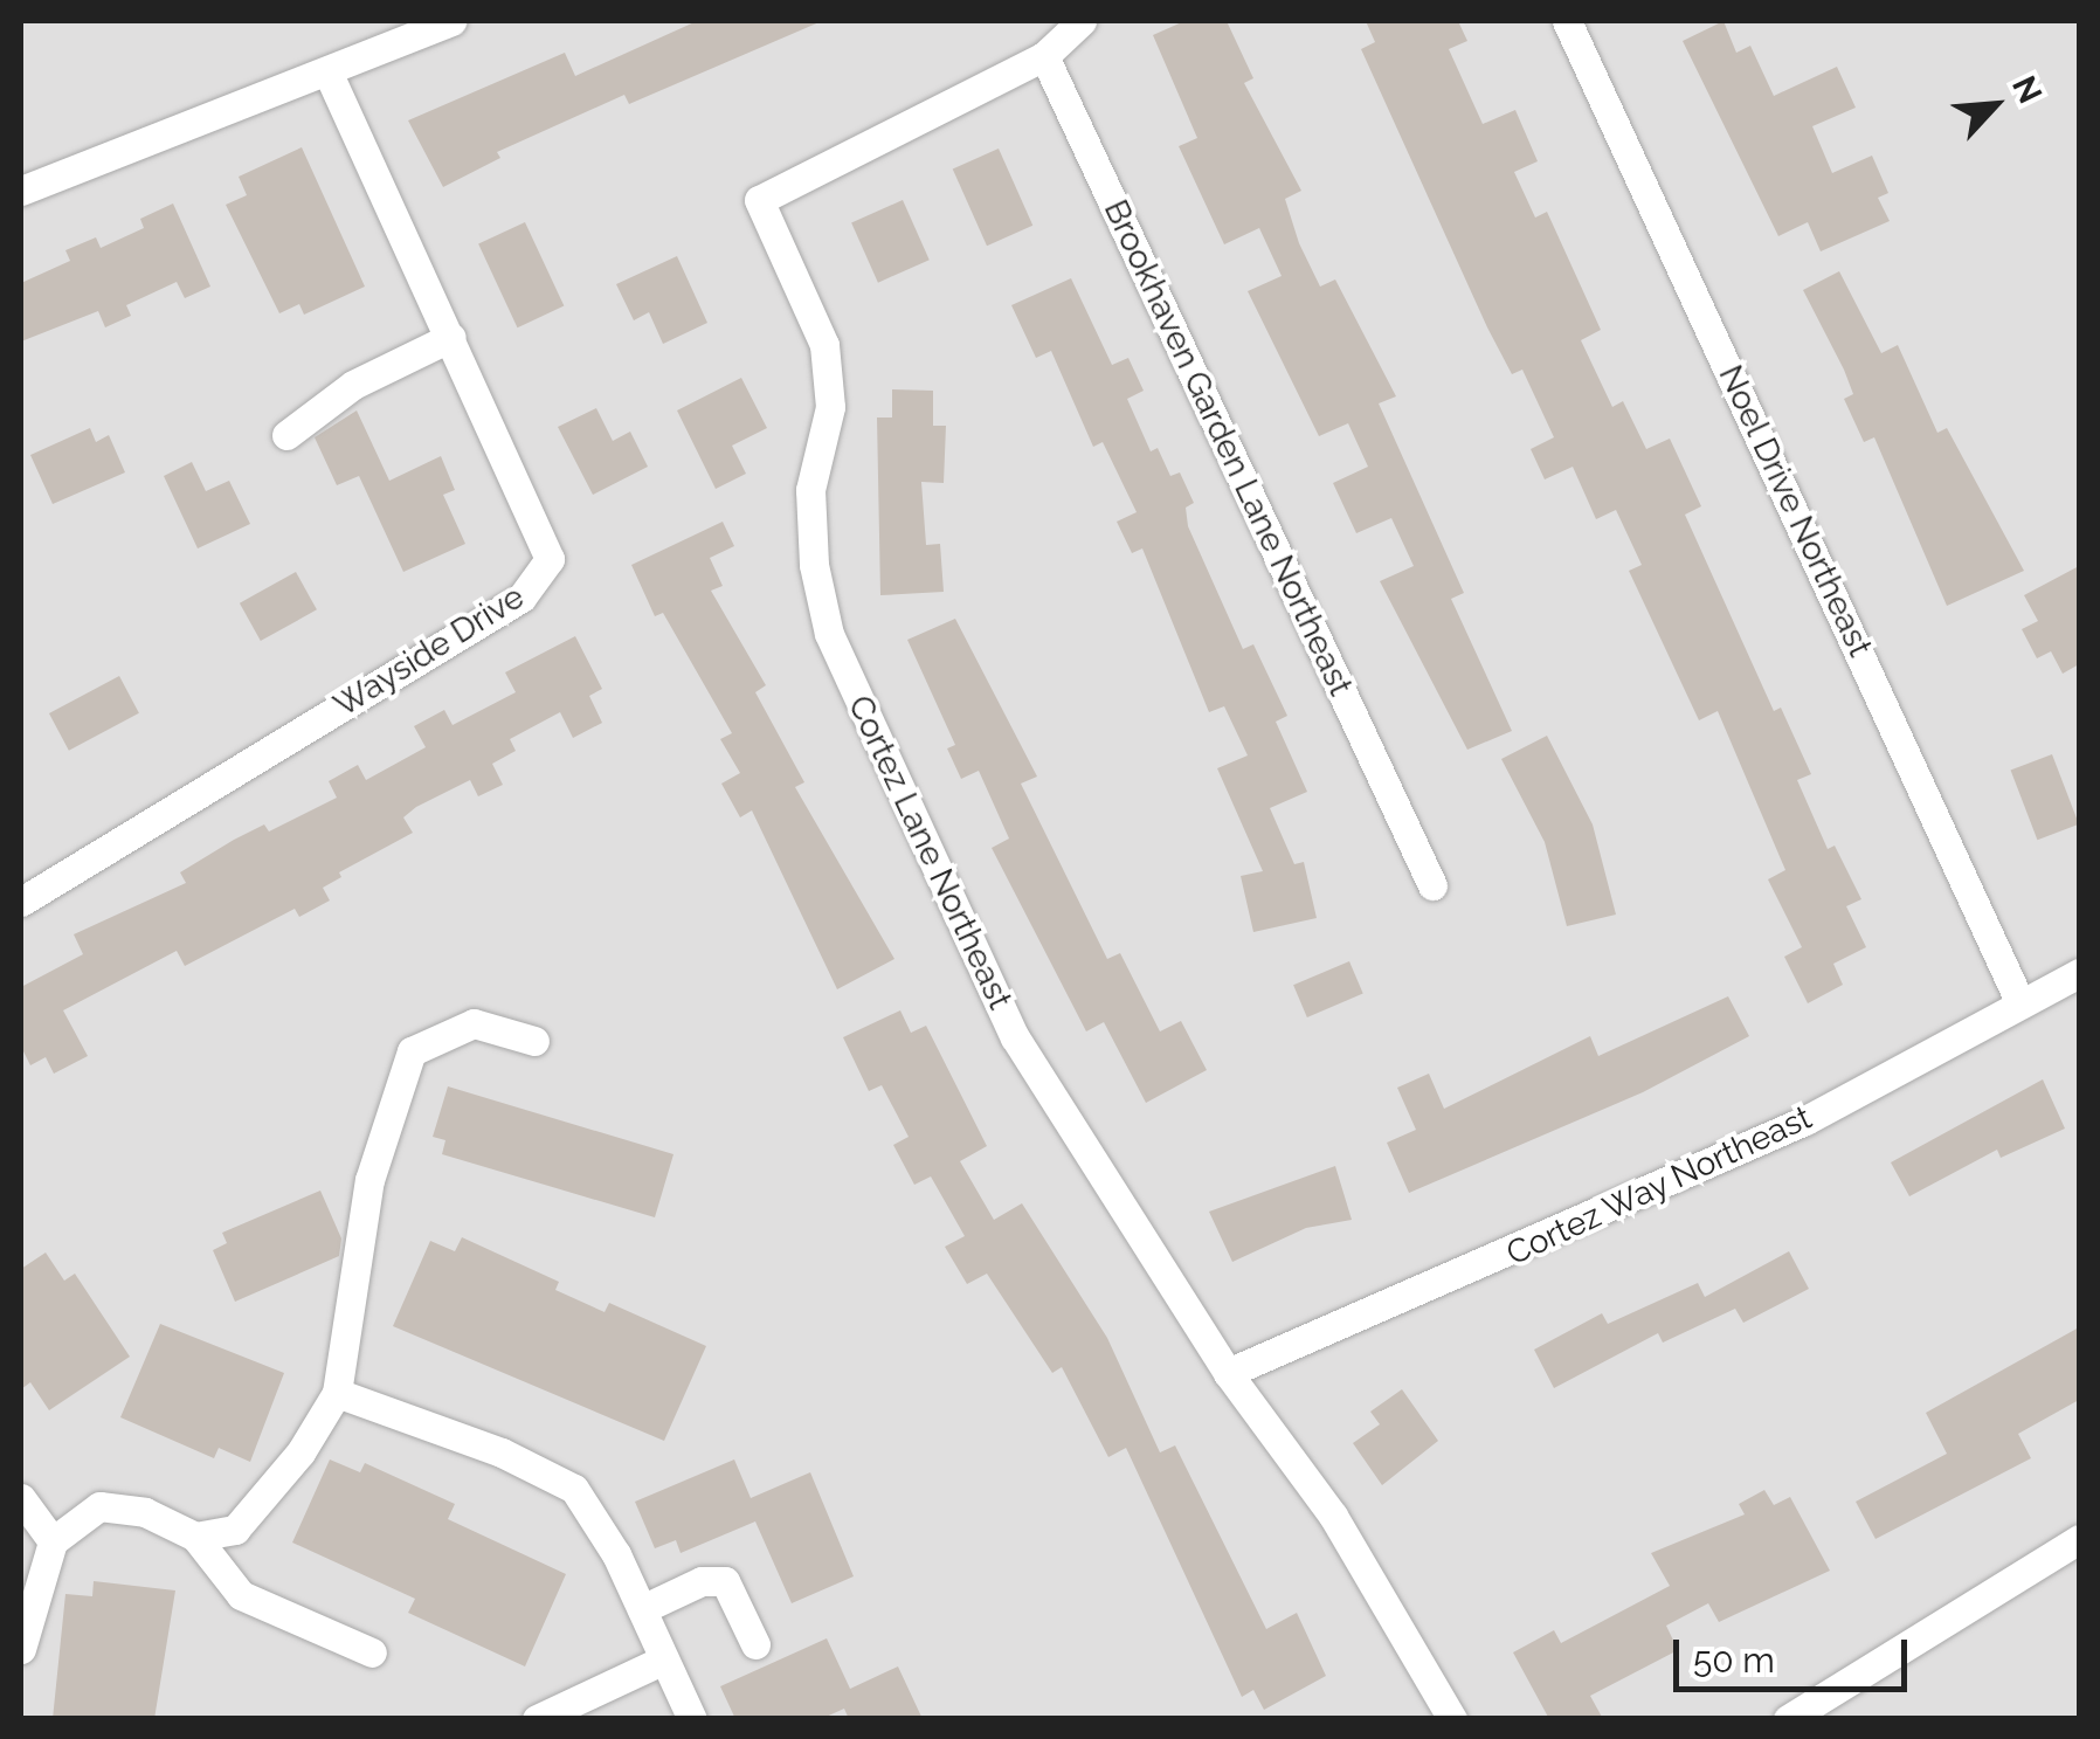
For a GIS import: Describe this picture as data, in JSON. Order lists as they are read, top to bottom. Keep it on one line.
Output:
{"streets":{"street":["Brookhaven Garden Lane Northeast","Noel Drive Northeast","Wayside Drive","Cortez Lane Northeast","Cortez Way Northeast"]},"crossings":[["Brookhaven Garden Lane Northeast","Cortez Lane Northeast"],["Noel Drive Northeast","Cortez Way Northeast"],["Cortez Lane Northeast","Cortez Way Northeast"]],"scale_bar":"50 m","north":"top right"}
